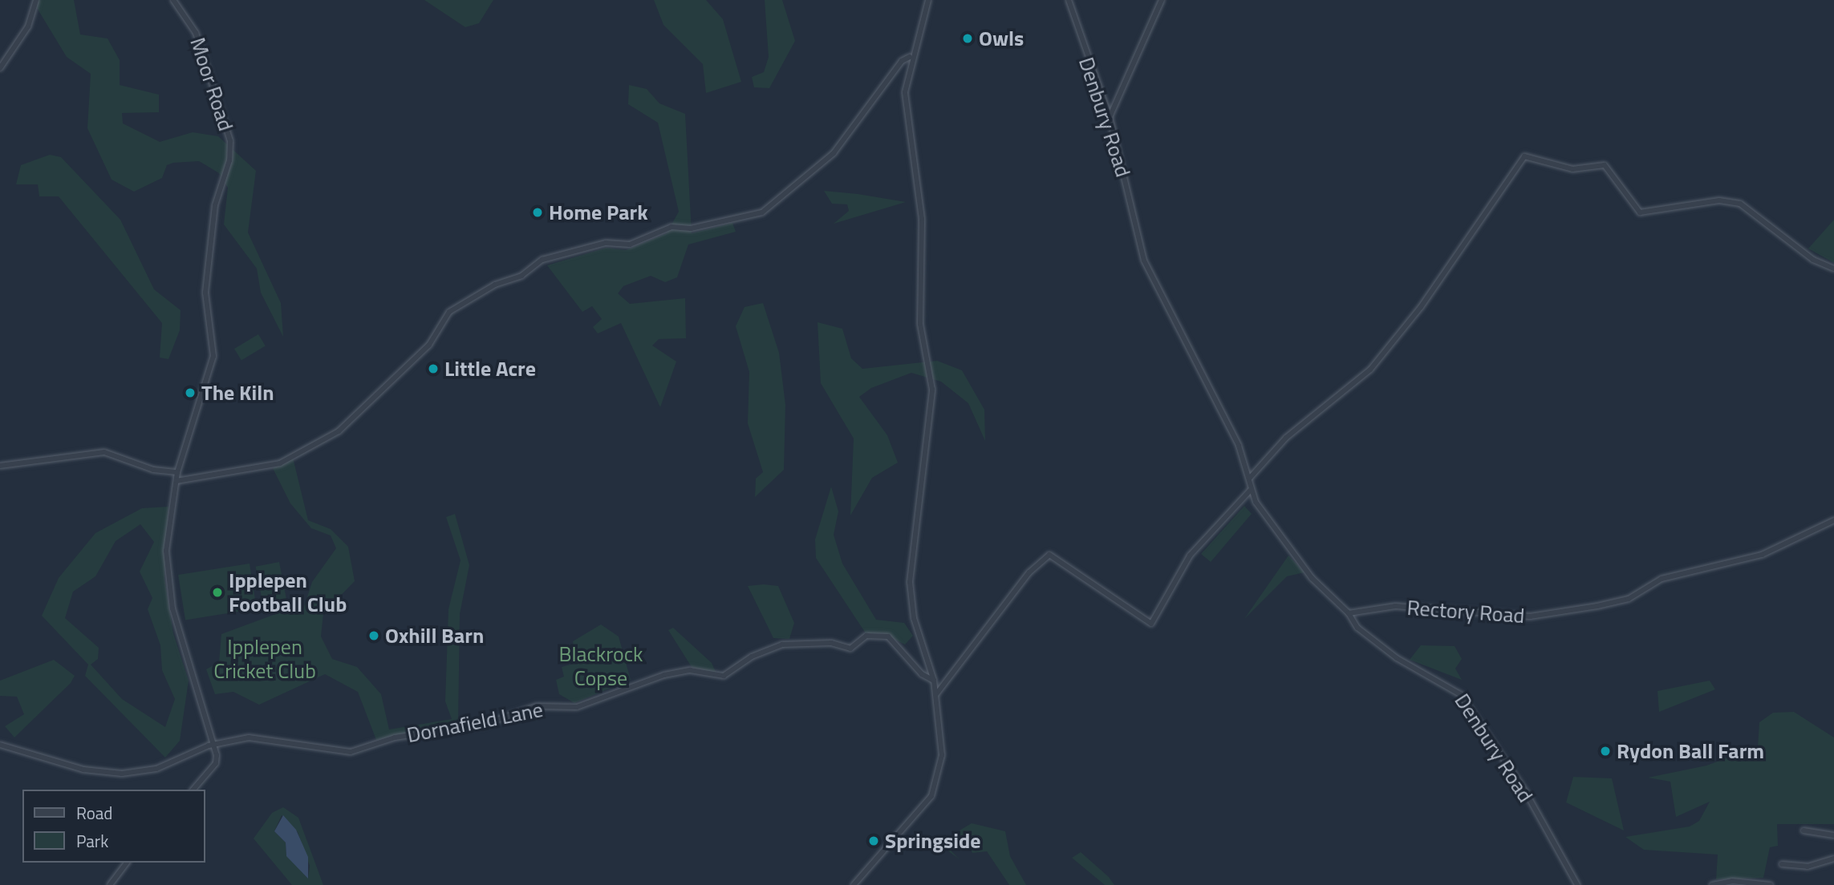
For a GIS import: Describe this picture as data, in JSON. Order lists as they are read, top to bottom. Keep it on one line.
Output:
{"streets":{"street":["Moor Road","Denbury Road","Rectory Road","Dornafield Lane"]},"crossings":[["Moor Road","Dornafield Lane"],["Denbury Road","Rectory Road"]],"parks":["Ipplepen Cricket Club","Blackrock Copse"],"places":["Owls","Home Park","Little Acre","The Kiln","Ipplepen Football Club","Oxhill Barn","Rydon Ball Farm","Springside"],"legend":["Road","Park"]}
